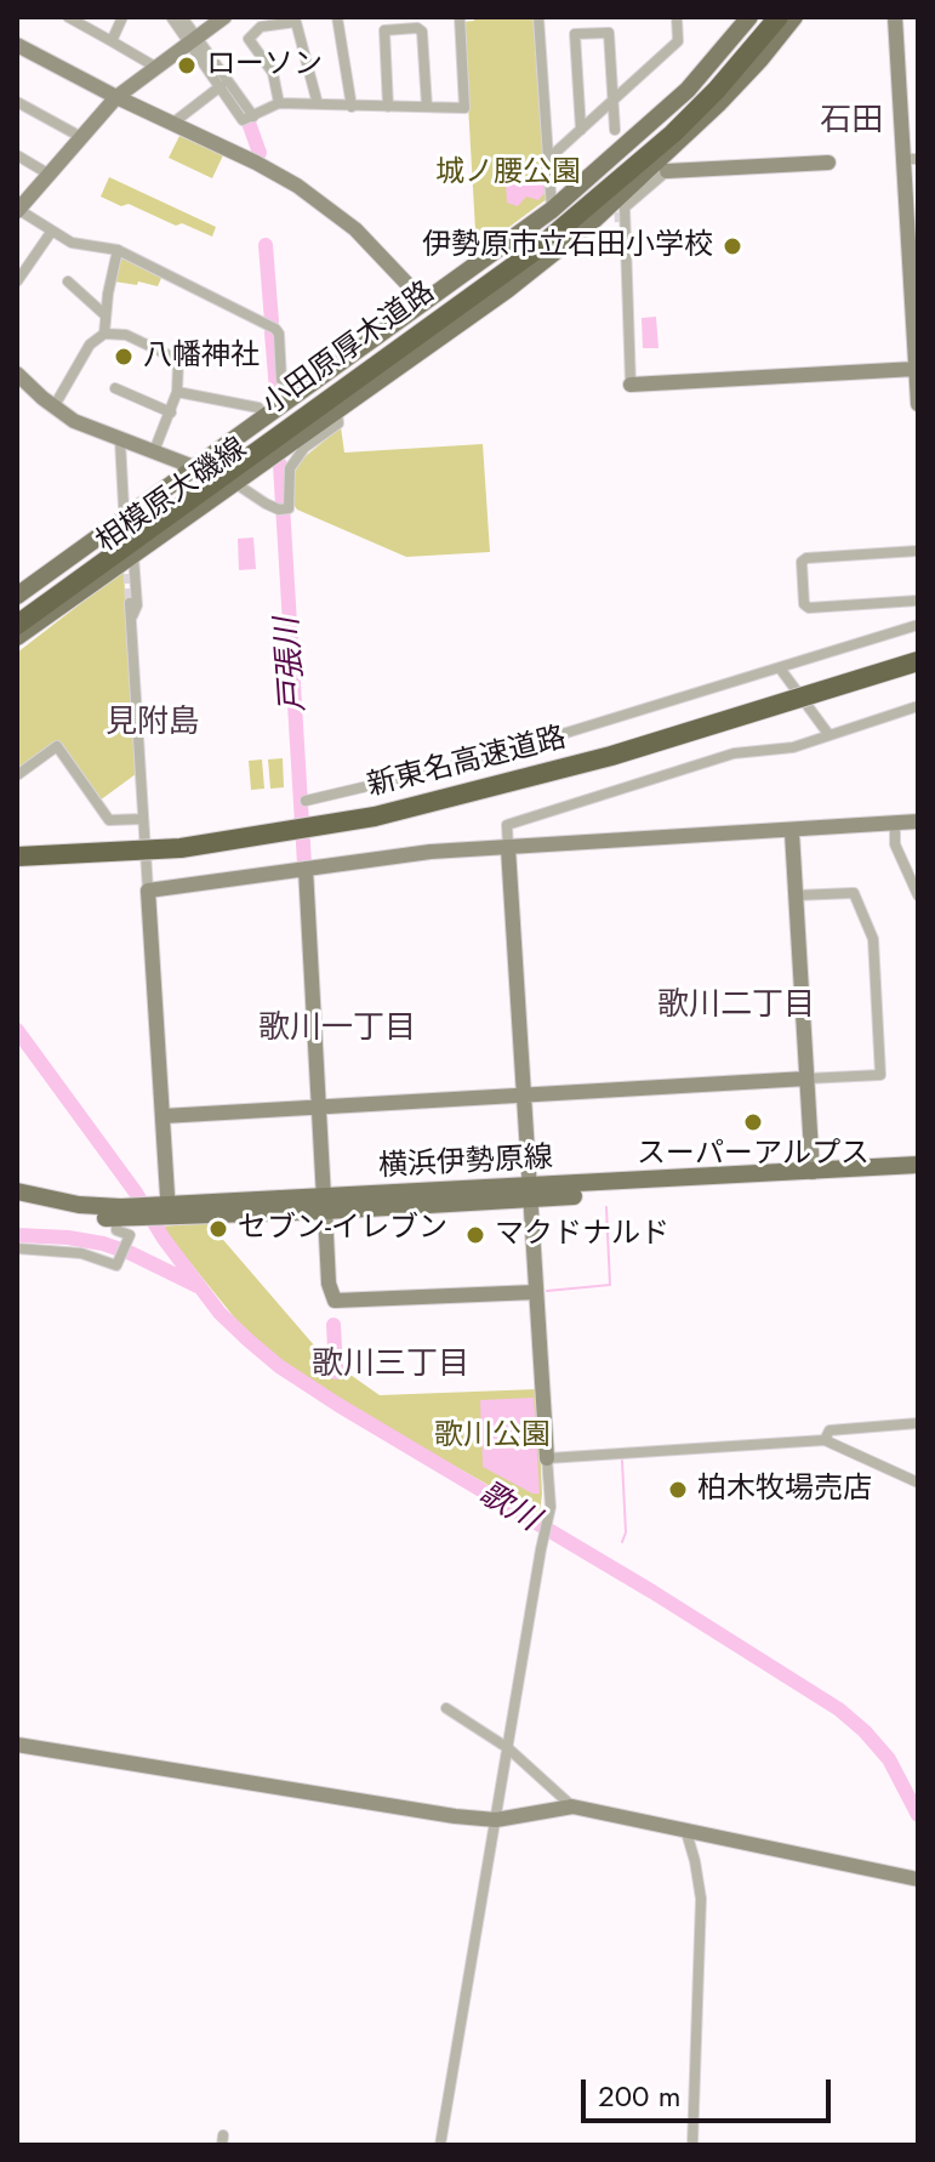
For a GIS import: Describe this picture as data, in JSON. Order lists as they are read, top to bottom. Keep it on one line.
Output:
{"streets":{"highway":["小田原厚木道路","新東名高速道路"],"main road":["相模原大磯線","横浜伊勢原線"]},"crossings":[["小田原厚木道路","相模原大磯線"]],"districts":["石田","見附島","歌川二丁目","歌川一丁目","歌川三丁目"],"water":["戸張川","歌川"],"parks":["城ノ腰公園","歌川公園"],"places":["ローソン","伊勢原市立石田小学校","八幡神社","スーパーアルプス","セブン-イレブン","マクドナルド","柏木牧場売店"],"scale_bar":"200 m"}
